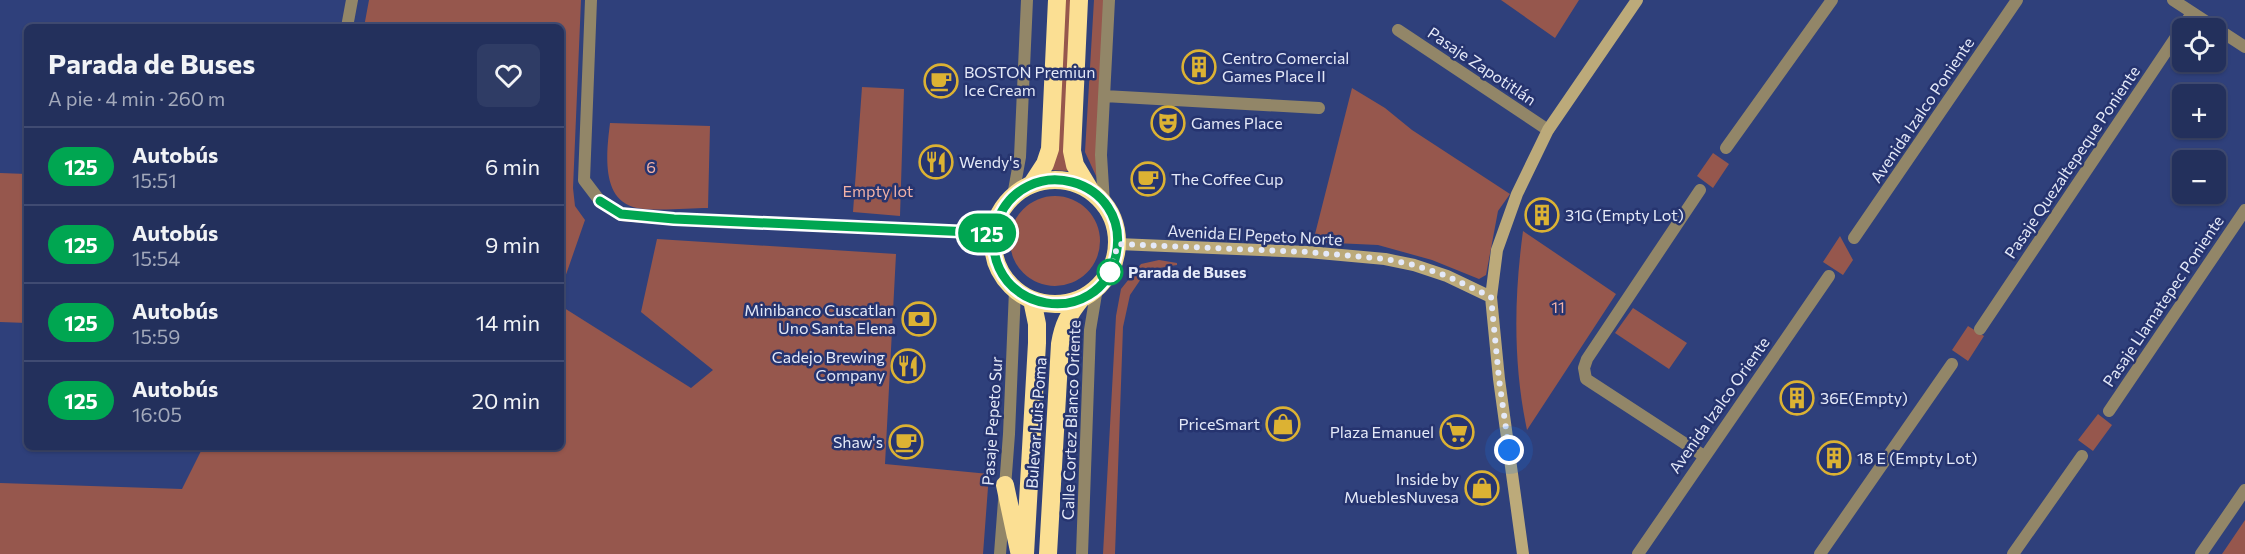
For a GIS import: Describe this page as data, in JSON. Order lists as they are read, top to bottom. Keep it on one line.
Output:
{"streets":{"highway":["Bulevar Luis Poma"],"main road":["Avenida El Pepeto Norte"],"street":["Pasaje Zapotitlán","Avenida Izalco Poniente","Pasaje Quezaltepeque Poniente","Pasaje Llamatepec Poniente","Avenida Izalco Oriente","Calle Cortez Blanco Oriente","Pasaje Pepeto Sur"]},"crossings":[["Avenida El Pepeto Norte","Calle Cortez Blanco Oriente"],["Avenida El Pepeto Norte","Pasaje Pepeto Sur"],["Avenida El Pepeto Norte","Bulevar Luis Poma"],["Calle Cortez Blanco Oriente","Pasaje Pepeto Sur"],["Calle Cortez Blanco Oriente","Bulevar Luis Poma"],["Pasaje Pepeto Sur","Bulevar Luis Poma"]],"parks":["6","Empty lot","11"],"places":{"building":["Centro Comercial Games Place II","31G (Empty Lot)","36E(Empty)","18 E (Empty Lot)"],"cafe":["BOSTON Premiun Ice Cream","The Coffee Cup","Shaw's"],"theatre":["Games Place"],"restaurant":["Wendy's","Cadejo Brewing Company"],"other":["Parada de Buses"],"bank":["Minibanco Cuscatlan Uno Santa Elena"],"shop":["PriceSmart","Inside by MueblesNuvesa"],"supermarket":["Plaza Emanuel"]},"lines":["bus line 125"],"page":{"on_map":"125","map_buttons":["+","−"],"heading":["Parada de Buses","A pie · 4 min · 260 m"],"list":[{"mark":"125","name":"Autobús","note":"15:51","value":"6 min"},{"mark":"125","name":"Autobús","note":"15:54","value":"9 min"},{"mark":"125","name":"Autobús","note":"15:59","value":"14 min"},{"mark":"125","name":"Autobús","note":"16:05","value":"20 min"}]}}
